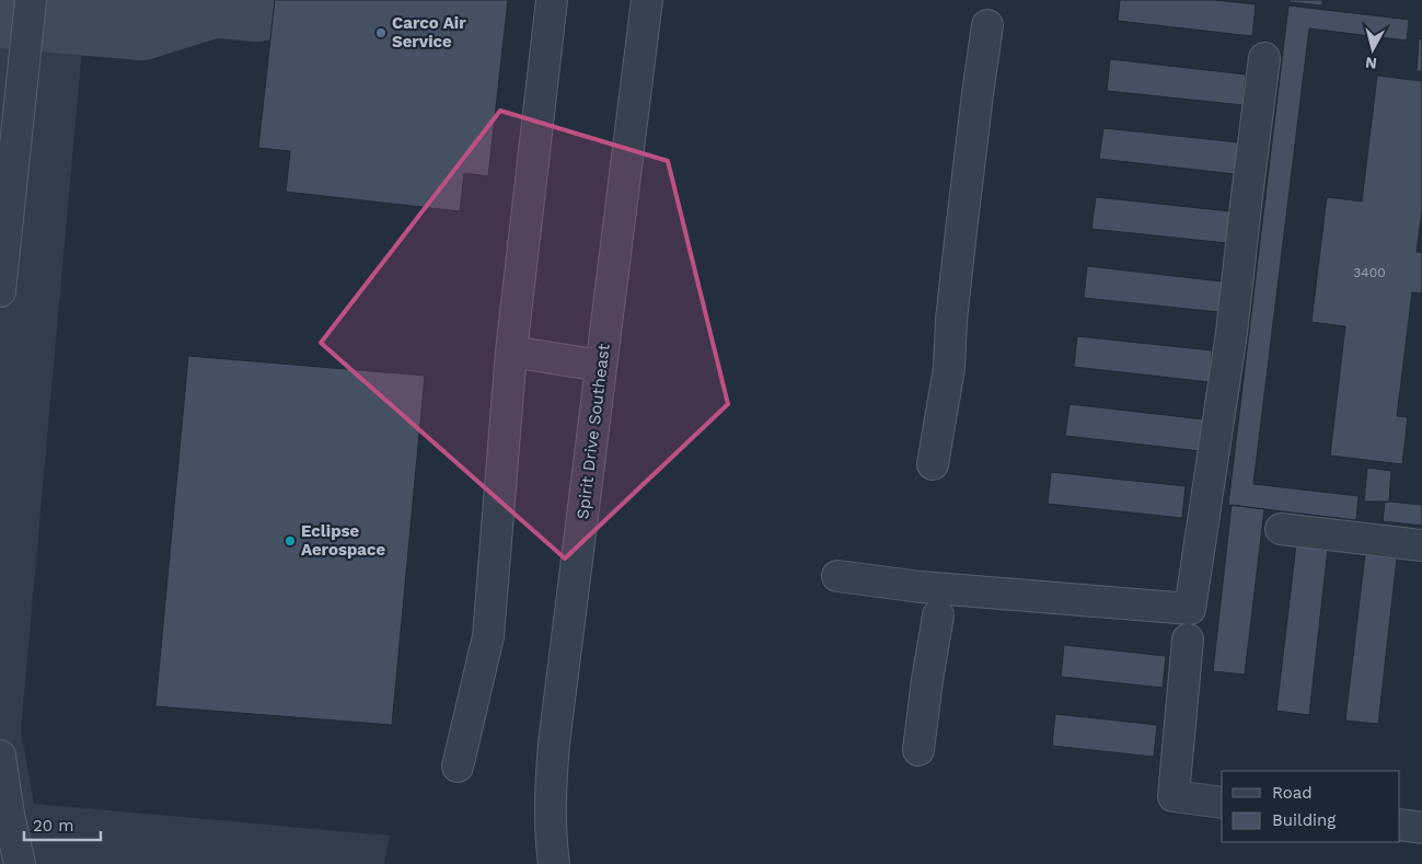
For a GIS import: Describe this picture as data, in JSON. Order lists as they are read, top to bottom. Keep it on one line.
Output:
{"streets":{"street":["Spirit Drive Southeast"]},"places":["Carco Air Service","Eclipse Aerospace"],"house_numbers":["3400"],"legend":["Road","Building"],"scale_bar":"20 m","north":"bottom"}
